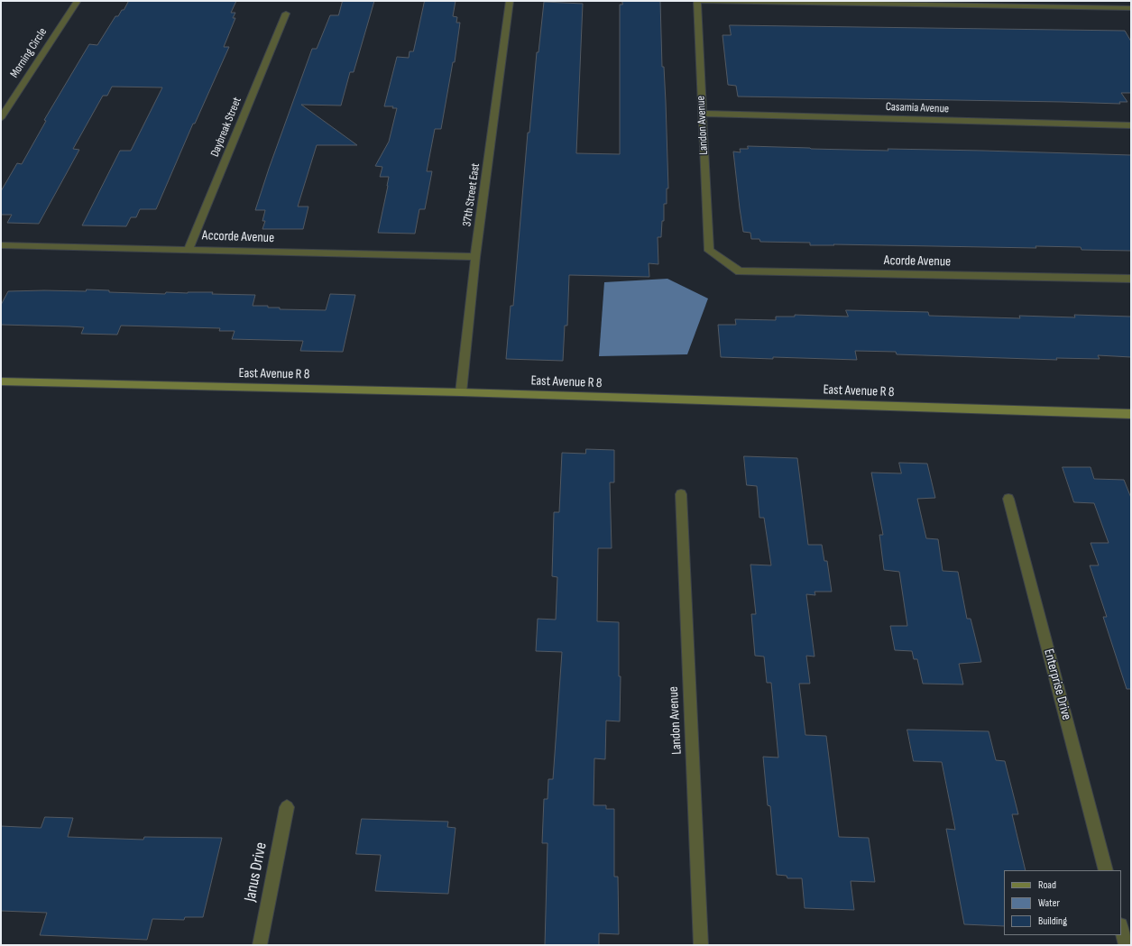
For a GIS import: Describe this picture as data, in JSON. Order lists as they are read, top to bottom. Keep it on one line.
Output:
{"streets":{"street":["Morning Circle","Casamia Avenue","Landon Avenue","Daybreak Street","37th Street East","Accorde Avenue","Acorde Avenue","East Avenue R 8","Enterprise Drive","Janus Drive"]},"crossings":[["Casamia Avenue","Landon Avenue"],["Landon Avenue","Acorde Avenue"],["Daybreak Street","Accorde Avenue"],["37th Street East","Accorde Avenue"],["37th Street East","East Avenue R 8"]],"legend":["Road","Water","Building"]}
